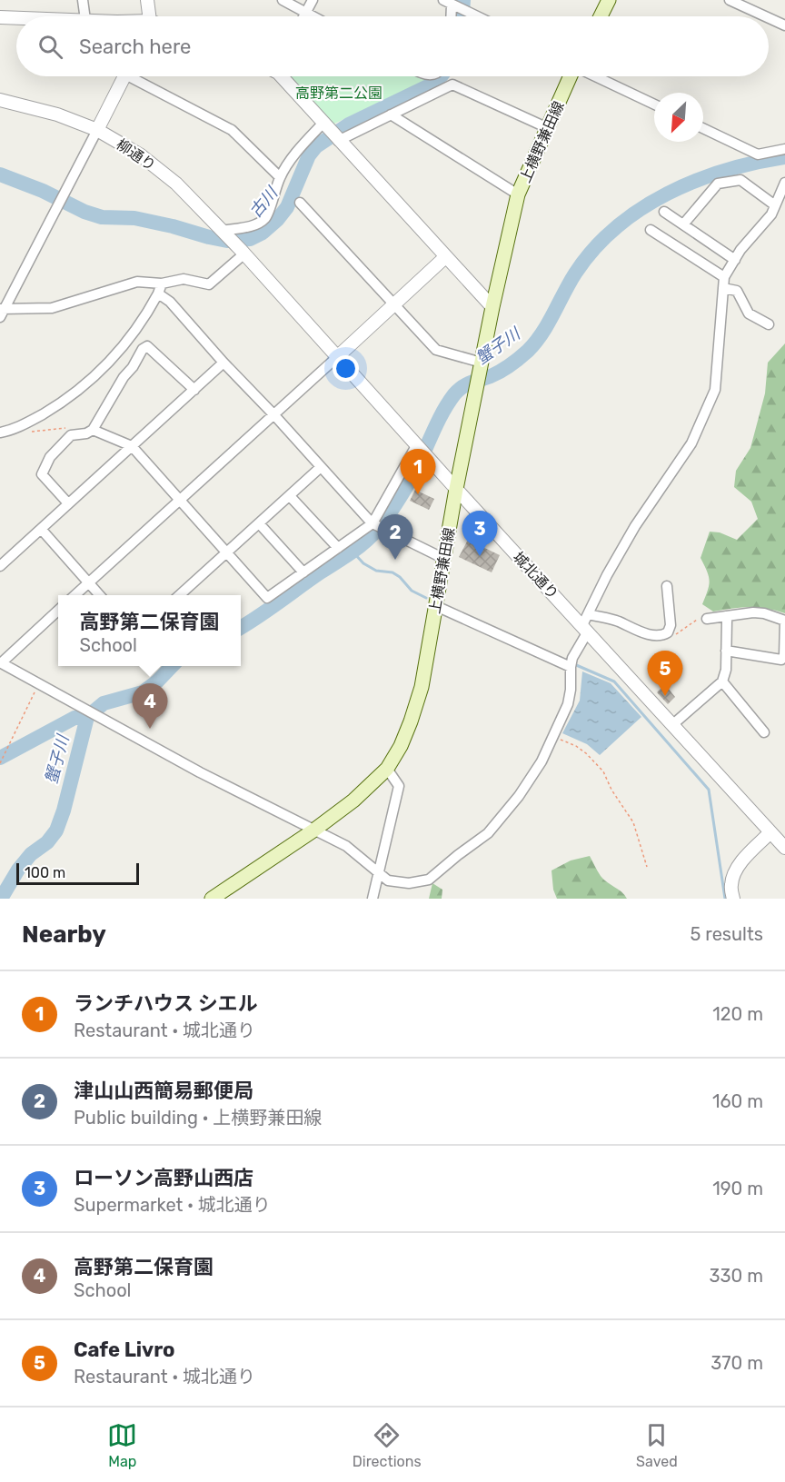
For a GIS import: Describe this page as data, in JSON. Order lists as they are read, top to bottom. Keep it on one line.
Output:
{"streets":{"main road":["上横野兼田線"],"street":["柳通り","城北通り"]},"crossings":[["上横野兼田線","城北通り"],["柳通り","城北通り"]],"water":["古川","蟹子川"],"parks":["高野第二公園"],"scale_bar":"100 m","north":"bottom left","page":{"search":"Search here","pins":["1","3","2","5","4"],"popup":["高野第二保育園","School"],"scale":"100 m","heading":["Nearby","5 results"],"list":[{"mark":"1","name":"ランチハウス シエル","note":"Restaurant · 城北通り","value":"120 m"},{"mark":"2","name":"津山山西簡易郵便局","note":"Public building · 上横野兼田線","value":"160 m"},{"mark":"3","name":"ローソン高野山西店","note":"Supermarket · 城北通り","value":"190 m"},{"mark":"4","name":"高野第二保育園","note":"School","value":"330 m"},{"mark":"5","name":"Cafe Livro","note":"Restaurant · 城北通り","value":"370 m"}],"nav":["Map","Directions","Saved"]}}
